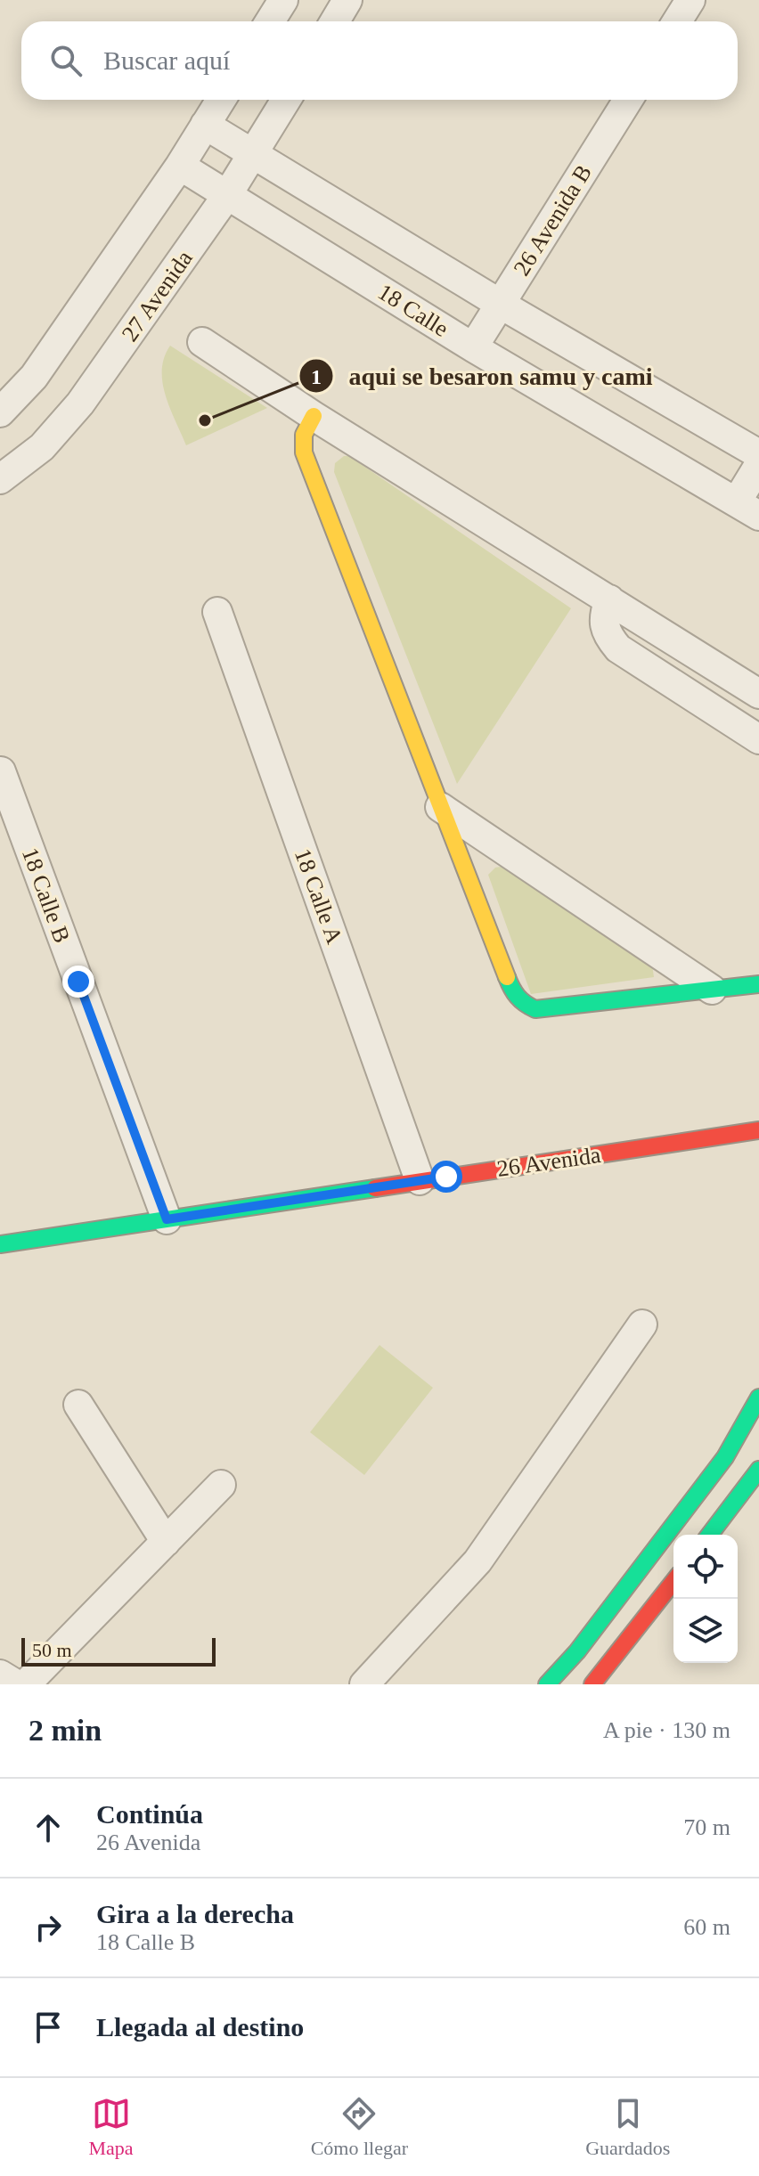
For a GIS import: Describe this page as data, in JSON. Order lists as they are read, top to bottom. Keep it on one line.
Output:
{"streets":{"street":["26 Avenida B","27 Avenida","18 Calle","18 Calle B","18 Calle A","26 Avenida"]},"crossings":[["26 Avenida B","18 Calle"],["27 Avenida","18 Calle"],["18 Calle B","26 Avenida"],["18 Calle A","26 Avenida"]],"places":["aqui se besaron samu y cami"],"scale_bar":"50 m","page":{"search":"Buscar aquí","scale":"50 m","heading":["2 min","A pie · 130 m"],"list":[["Continúa","26 Avenida","70 m"],["Gira a la derecha","18 Calle B","60 m"],"Llegada al destino"],"nav":["Mapa","Cómo llegar","Guardados"]}}
